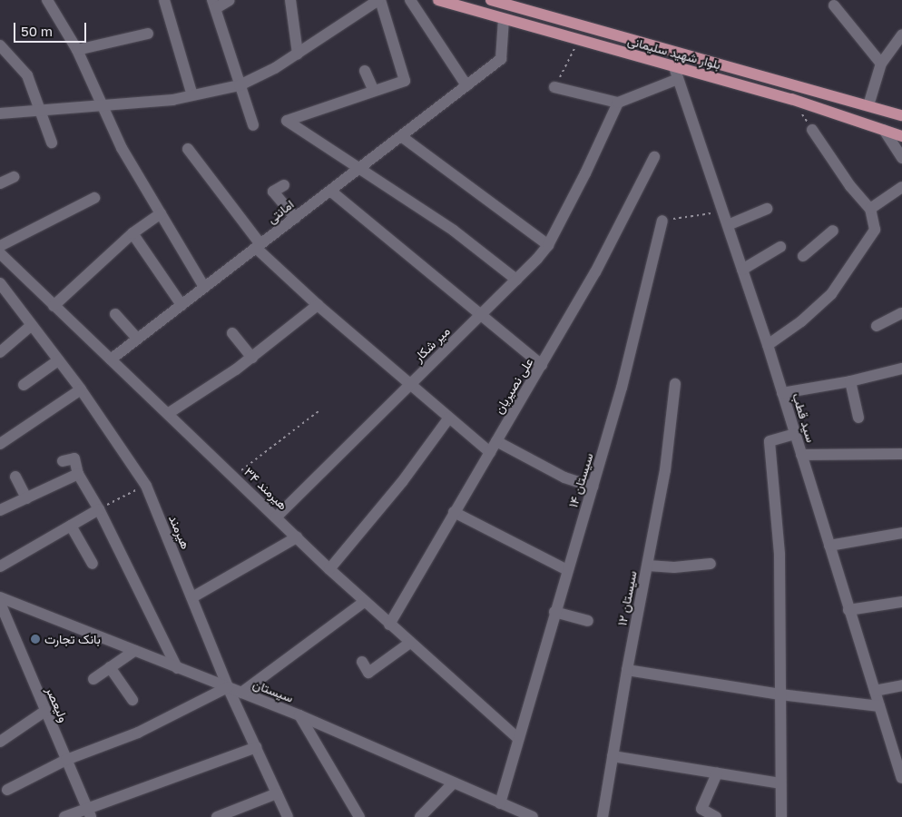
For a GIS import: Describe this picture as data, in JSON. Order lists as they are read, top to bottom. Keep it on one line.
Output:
{"streets":{"main road":["بلوار شهید سلیمانی"],"street":["امانتی","میر شکار","علی نصیریان","سید قطب","سیستان ۱۴","هیرمند ۳۴","هیرمند","سیستان ۱۲","سیستان","ولیعصر"]},"crossings":[["بلوار شهید سلیمانی","امانتی"],["بلوار شهید سلیمانی","سید قطب"],["امانتی","هیرمند ۳۴"],["میر شکار","هیرمند ۳۴"],["علی نصیریان","هیرمند ۳۴"],["سیستان ۱۴","هیرمند ۳۴"],["سیستان ۱۴","سیستان"],["هیرمند","سیستان"]],"places":["بانک تجارت"],"scale_bar":"50 m"}
